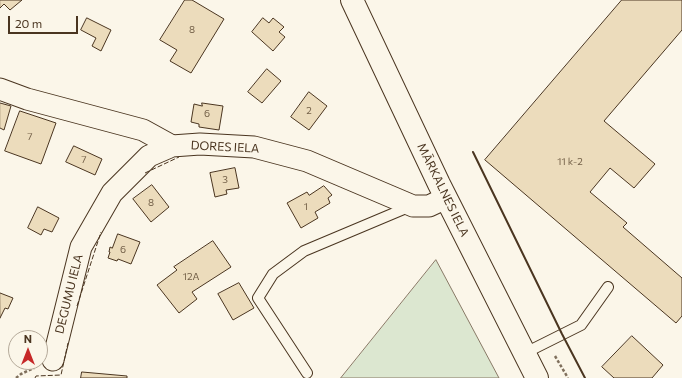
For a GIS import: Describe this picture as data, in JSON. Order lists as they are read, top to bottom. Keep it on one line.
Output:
{"streets":{"street":["DORES IELA","MĀRKALNES IELA","DEGUMU IELA"]},"crossings":[["DORES IELA","MĀRKALNES IELA"],["DORES IELA","DEGUMU IELA"]],"house_numbers":["8","2","6","7","7","11 k-2","3","8","1","6","12A"],"scale_bar":"20 m","north":"top"}
